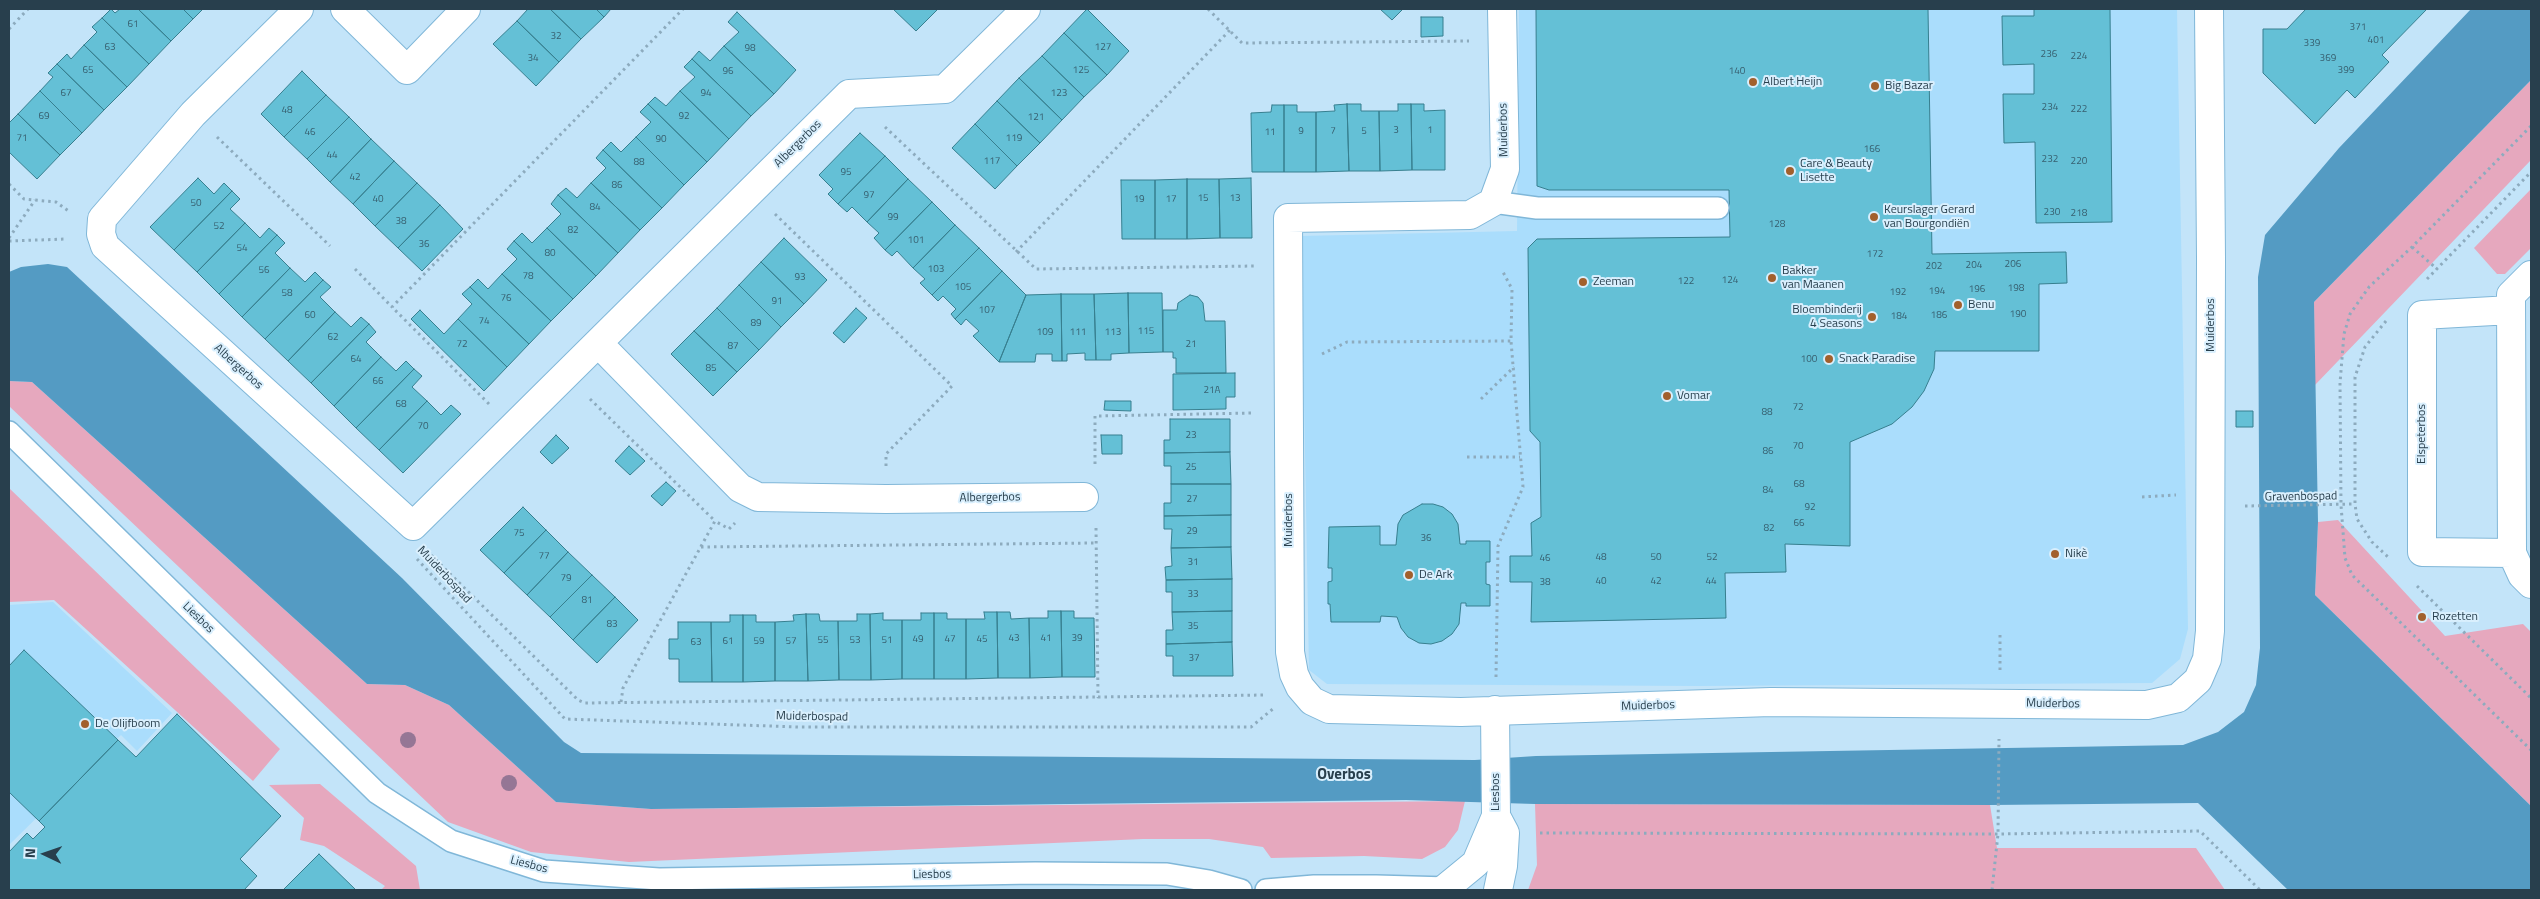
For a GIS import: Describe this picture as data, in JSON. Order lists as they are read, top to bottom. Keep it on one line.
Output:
{"streets":{"street":["Muiderbos","Albergerbos","Elspeterbos","Liesbos"],"path":["Gravenbospad","Muiderbospad"]},"crossings":[["Muiderbos","Muiderbospad"],["Muiderbos","Liesbos"],["Albergerbos","Muiderbospad"]],"districts":["Overbos"],"places":["Albert Heijn","Big Bazar","Care & Beauty Lisette","Keurslager Gerard van Bourgondiën","Bakker van Maanen","Zeeman","Benu","Bloembinderij 4 Seasons","Snack Paradise","Vomar","Nikè","De Ark","Rozetten","De Olijfboom"],"house_numbers":["61","371","32","401","339","63","127","98","236","224","34","369","65","125","399","96","140","67","94","123","234","222","48","69","92","121","3","1","9","7","5","46","11","71","119","90","166","44","232","117","220","88","95","42","86","97","15","13","40","19","17","50","84","230","218","99","38","128","52","82","101","36","54","80","172","206","204","202","103","56","78","93","124","122","105","198","196","194","192","58","76","91","107","190","60","186","184","74","89","115","109","111","113","62","72","21","87","64","100","85","66","21A","68","72","88","70","23","70","86","25","68","84","27","92","66","82","29","75","36","77","48","50","52","46","31","79","40","42","44","38","33","81","83","35","43","41","39","49","47","45","55","53","51","61","59","57","63","37"],"north":"left"}
